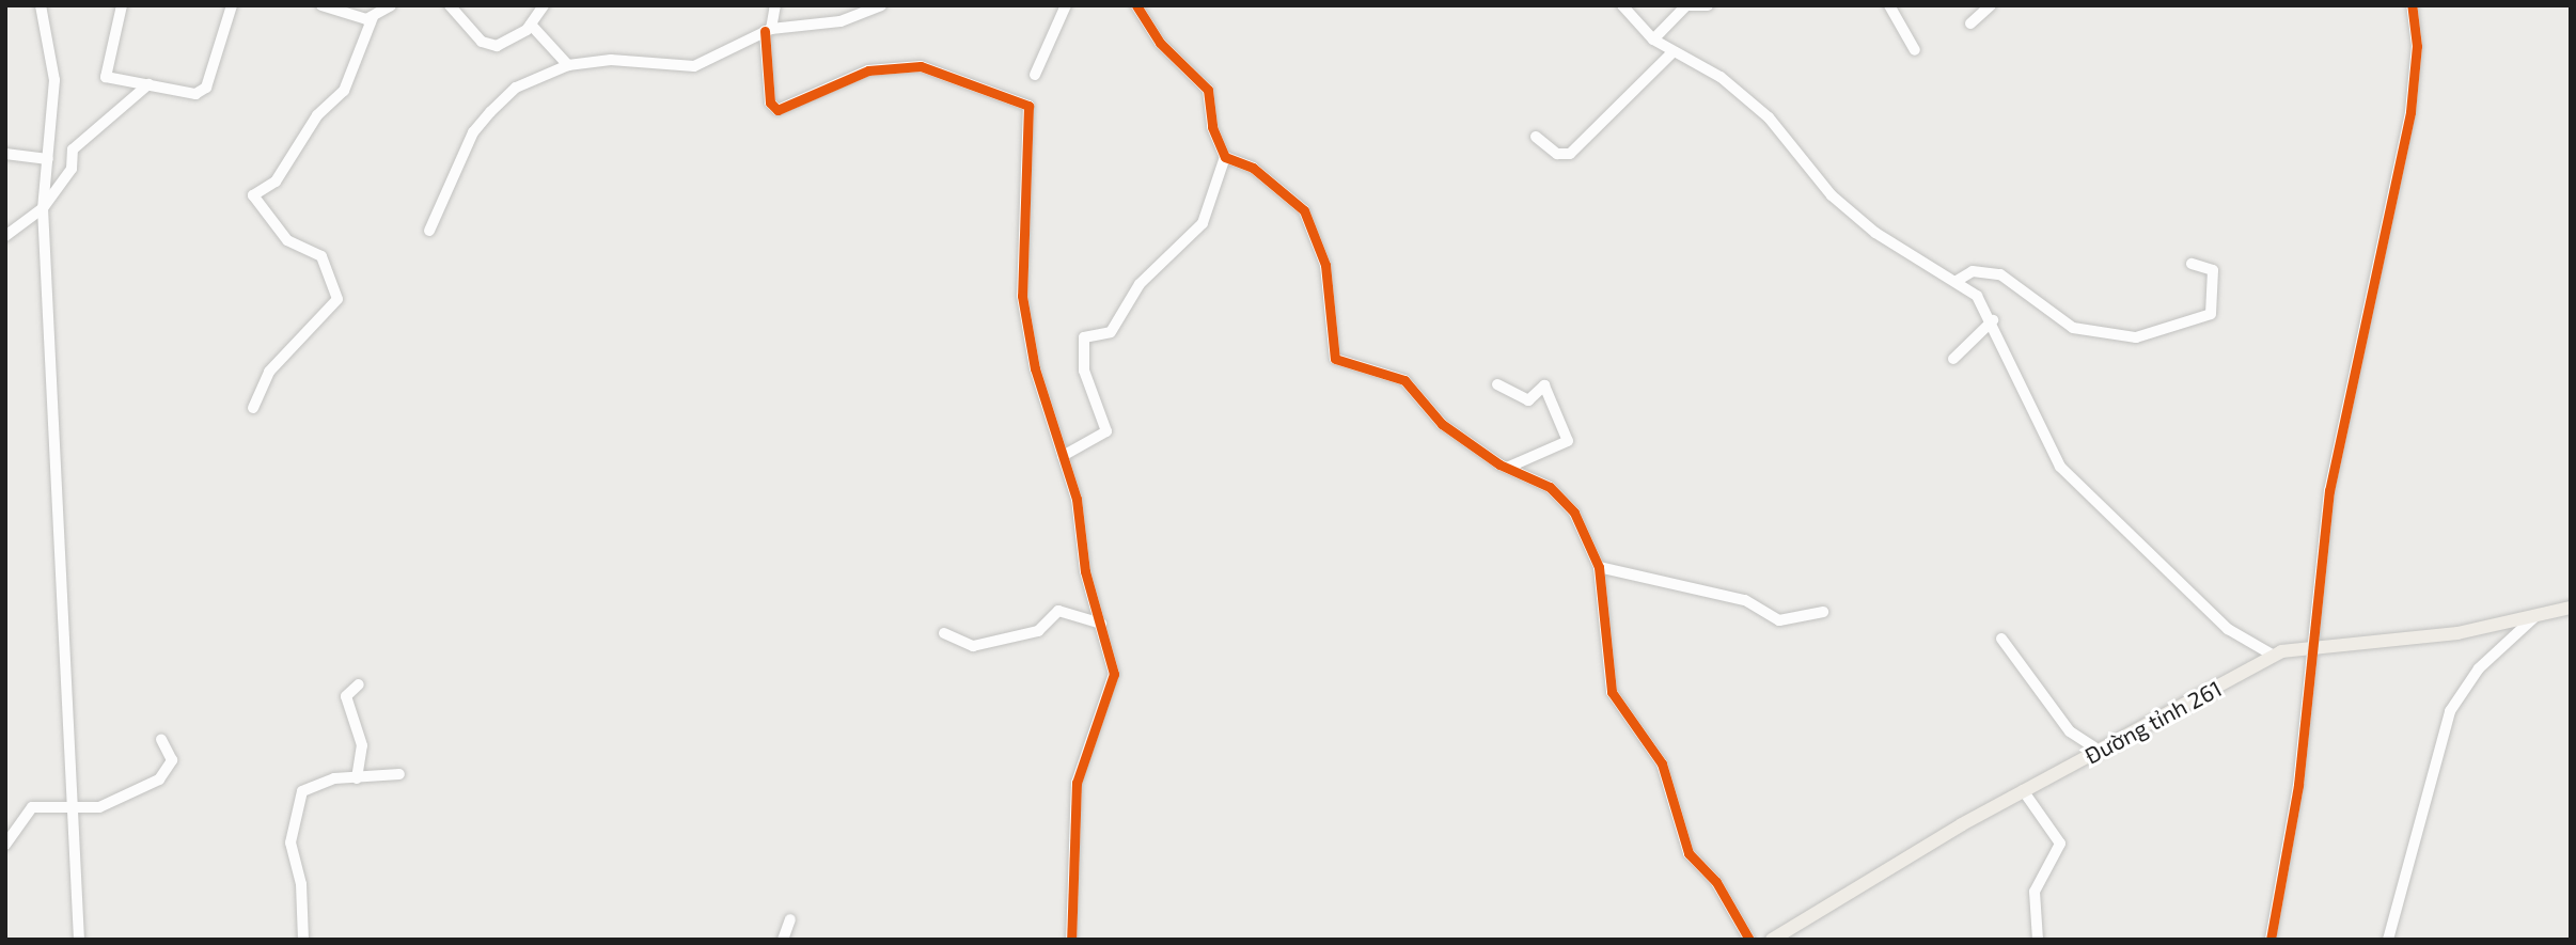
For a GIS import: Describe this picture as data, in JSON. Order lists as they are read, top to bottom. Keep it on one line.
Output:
{"streets":{"main road":["Đường tỉnh 261"]}}
